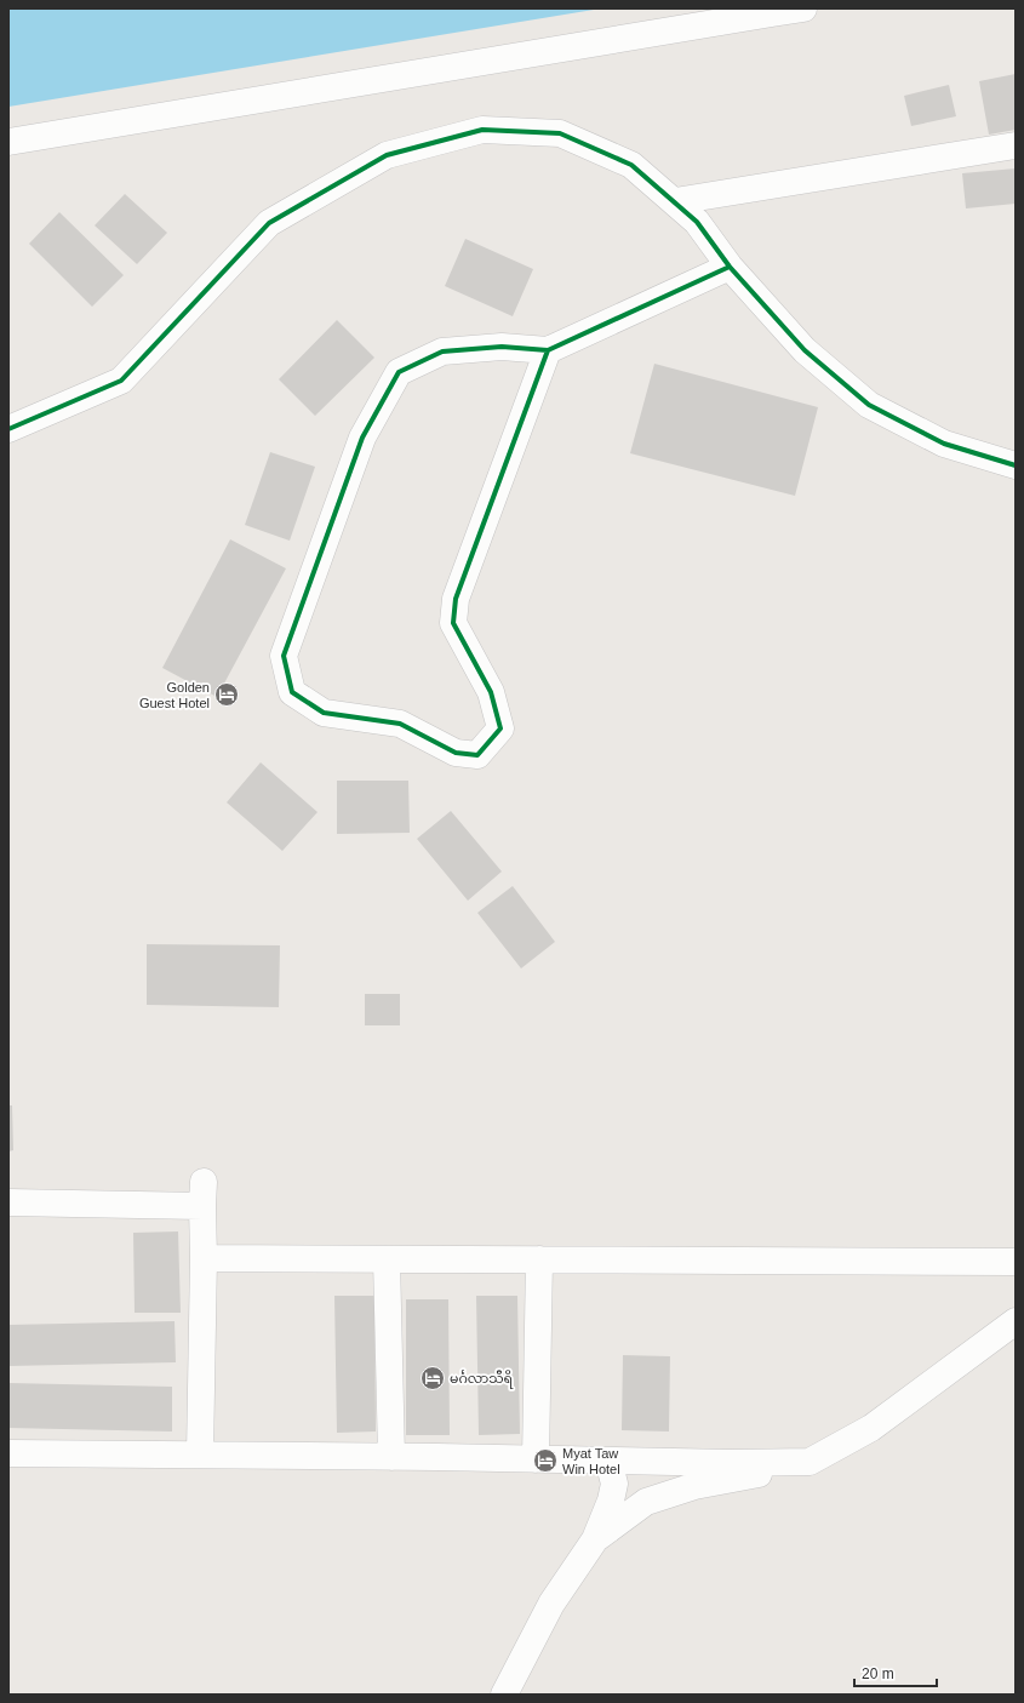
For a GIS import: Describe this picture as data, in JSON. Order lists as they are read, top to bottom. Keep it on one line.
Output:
{"places":{"hotel":["Golden Guest Hotel","မင်္ဂလာသီရိ","Myat Taw Win Hotel"]},"scale_bar":"20 m"}
